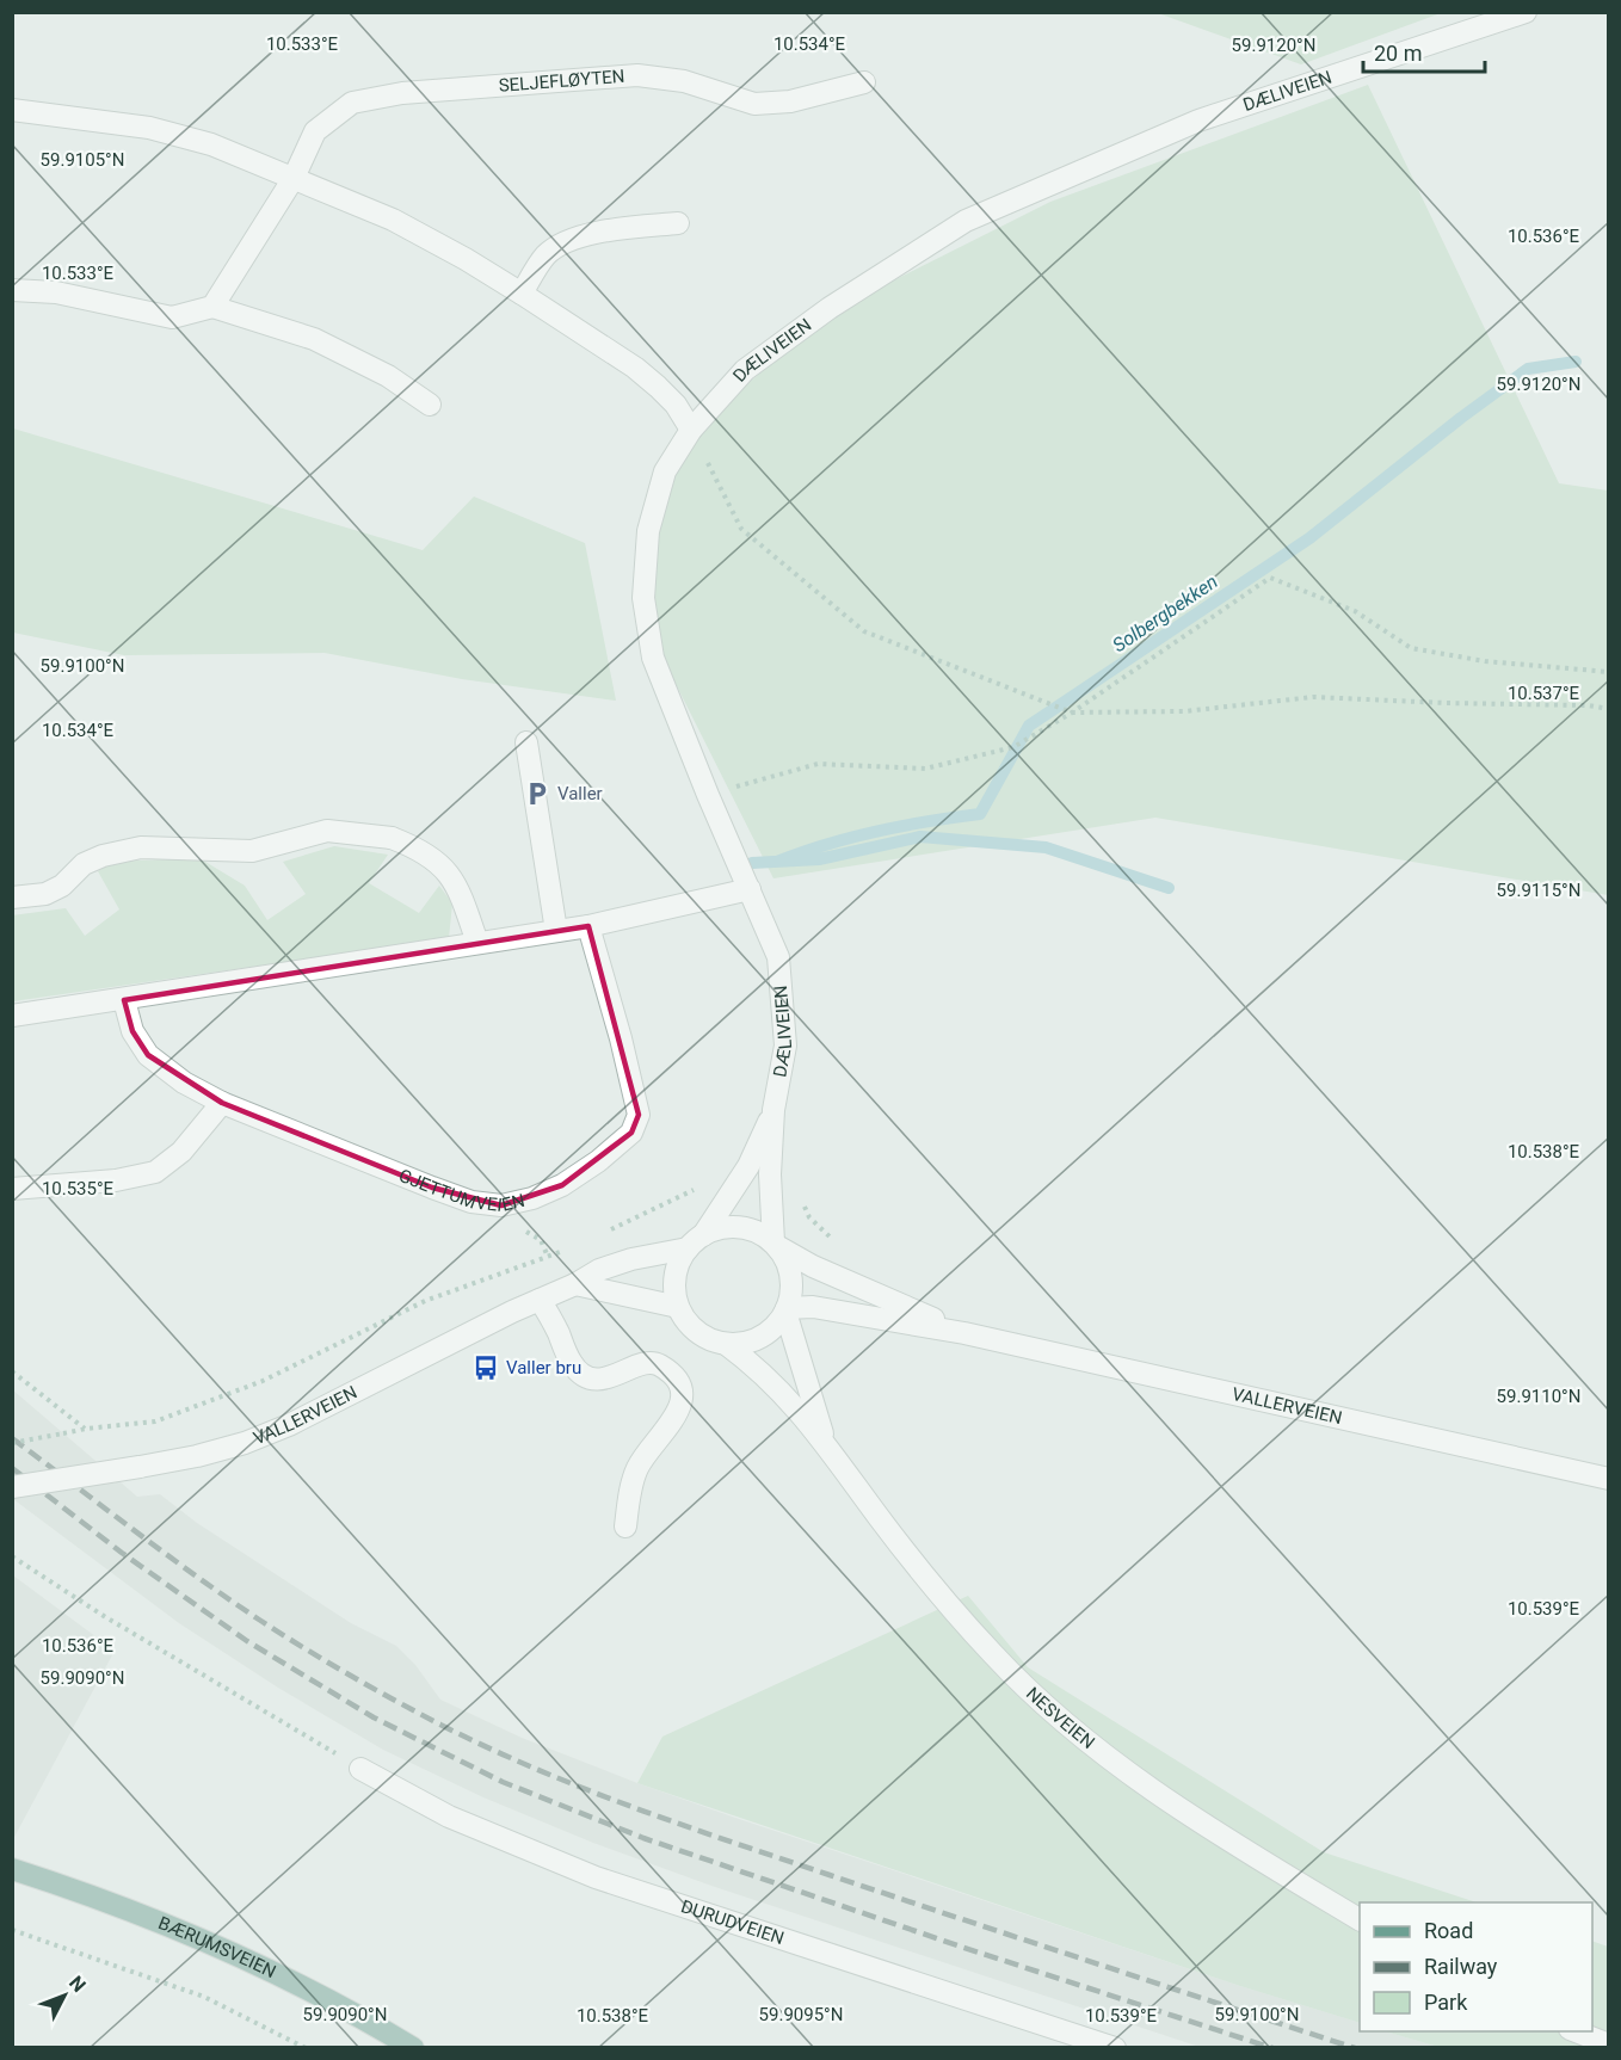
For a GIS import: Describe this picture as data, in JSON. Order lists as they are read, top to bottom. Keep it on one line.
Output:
{"streets":{"main road":["BÆRUMSVEIEN"],"street":["SELJEFLØYTEN","DÆLIVEIEN","GJETTUMVEIEN","VALLERVEIEN","NESVEIEN","DURUDVEIEN"]},"crossings":[["DÆLIVEIEN","VALLERVEIEN"],["DÆLIVEIEN","NESVEIEN"],["VALLERVEIEN","NESVEIEN"]],"water":["Solbergbekken"],"places":{"parking":["Valler"],"bus stop":["Valler bru"]},"legend":["Road","Railway","Park"],"scale_bar":"20 m","north":"top right","coordinates":["10.534°E","10.533°E","59.9120°N","59.9105°N","10.536°E","59.9100°N","10.537°E","59.9115°N","10.538°E","10.535°E","59.9110°N","10.539°E","59.9090°N","59.9095°N"]}
